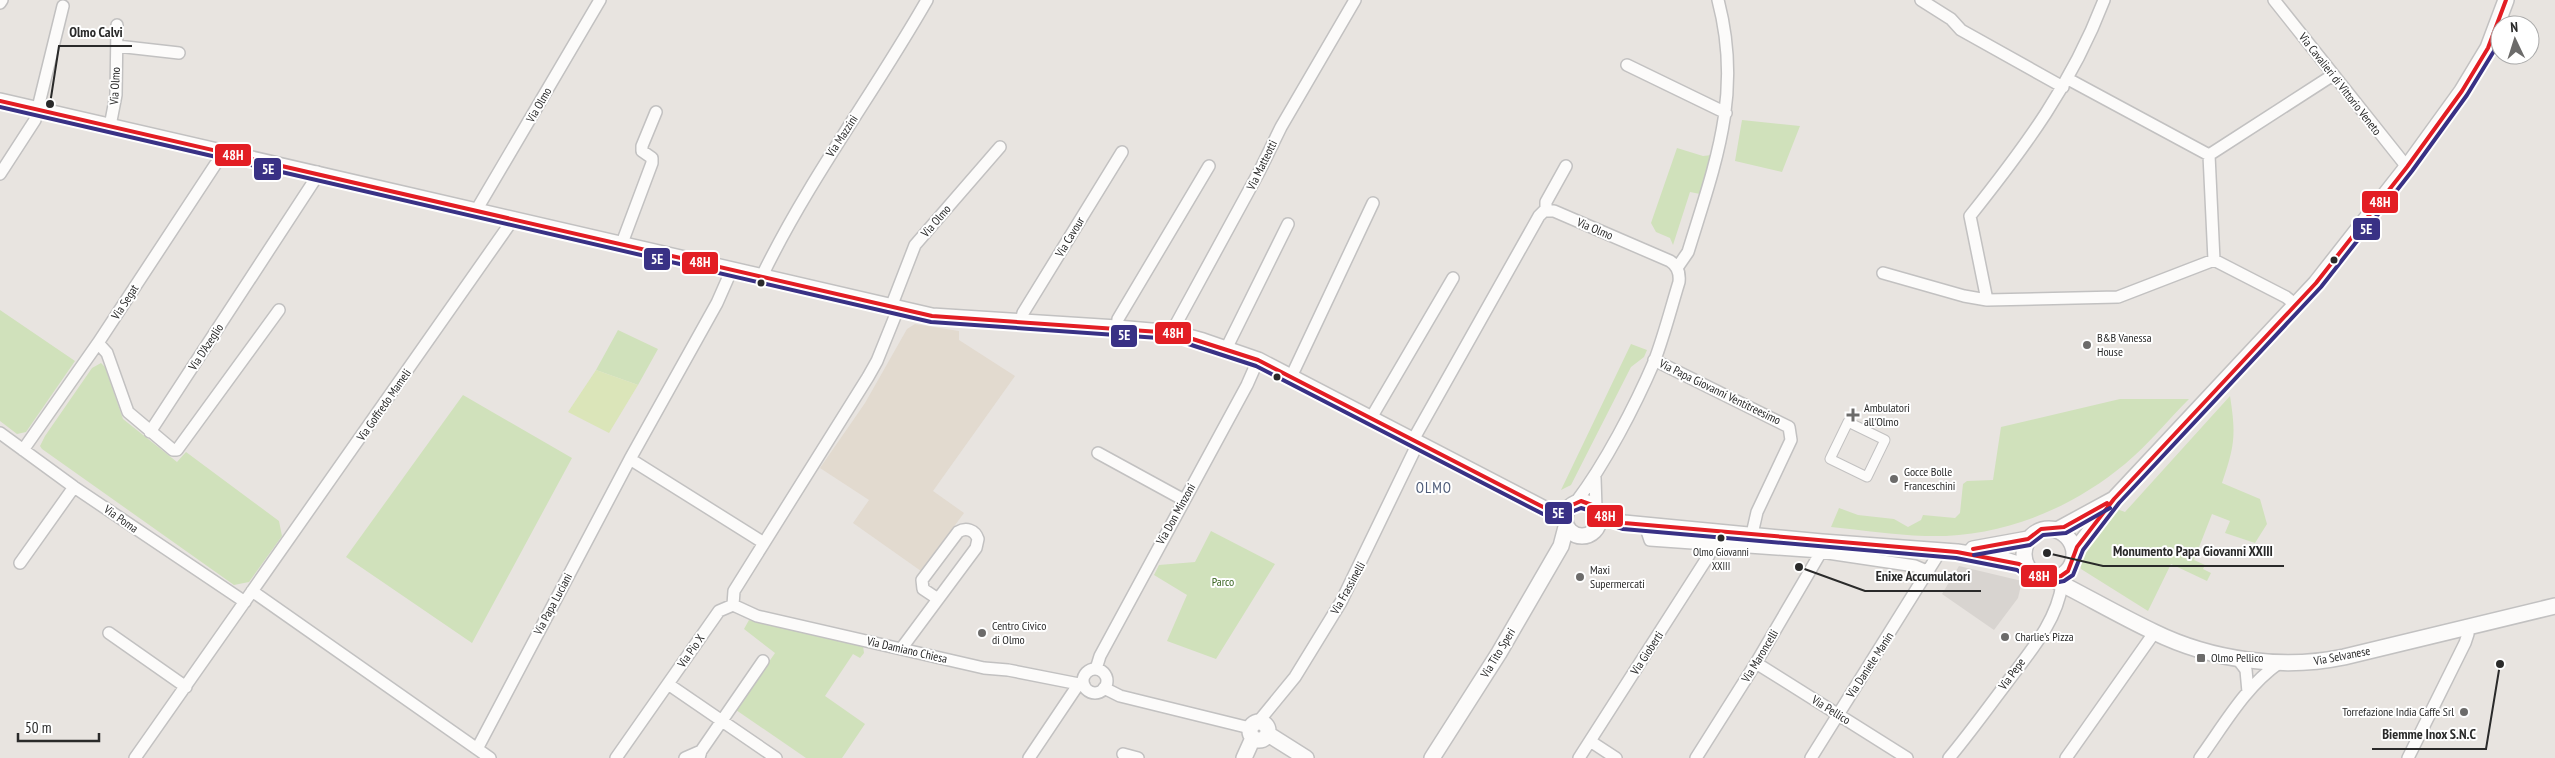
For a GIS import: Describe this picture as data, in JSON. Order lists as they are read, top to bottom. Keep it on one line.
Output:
{"streets":{"street":["Via Cavalieri di Vittorio Veneto","Via Olmo","Via Mazzini","Via Matteotti","Via Cavour","Via Segat","Via D'Azeglio","Via Papa Giovanni Ventitreesimo","Via Goffredo Mameli","Via Don Minzoni","Via Poma","Via Frassinelli","Via Papa Luciani","Via Damiano Chiesa","Via Pio X","Via Tito Speri","Via Gioberti","Via Maroncelli","Via Selvanese","Via Daniele Manin","Via Pepe","Via Pellico"]},"crossings":[["Via Segat","Via Poma"],["Via Goffredo Mameli","Via Poma"],["Via Don Minzoni","Via Damiano Chiesa"],["Via Frassinelli","Via Damiano Chiesa"],["Via Damiano Chiesa","Via Pio X"],["Via Maroncelli","Via Pellico"],["Via Selvanese","Via Pepe"],["Via Daniele Manin","Via Pellico"]],"districts":["OLMO"],"parks":["Parco"],"places":{"other":["Olmo Calvi","B&B Vanessa House","Gocce Bolle Franceschini","Olmo Giovanni XXIII","Monumento Papa Giovanni XXIII","Enixe Accumulatori","Maxi Supermercati","Centro Civico di Olmo","Charlie's Pizza","Biemme Inox S.N.C","Torrefazione India Caffe Srl"],"health":["Ambulatori all'Olmo"],"transit":["Olmo Pellico"]},"lines":["transit line 48H","transit line 5E"],"scale_bar":"50 m","north":"top"}
